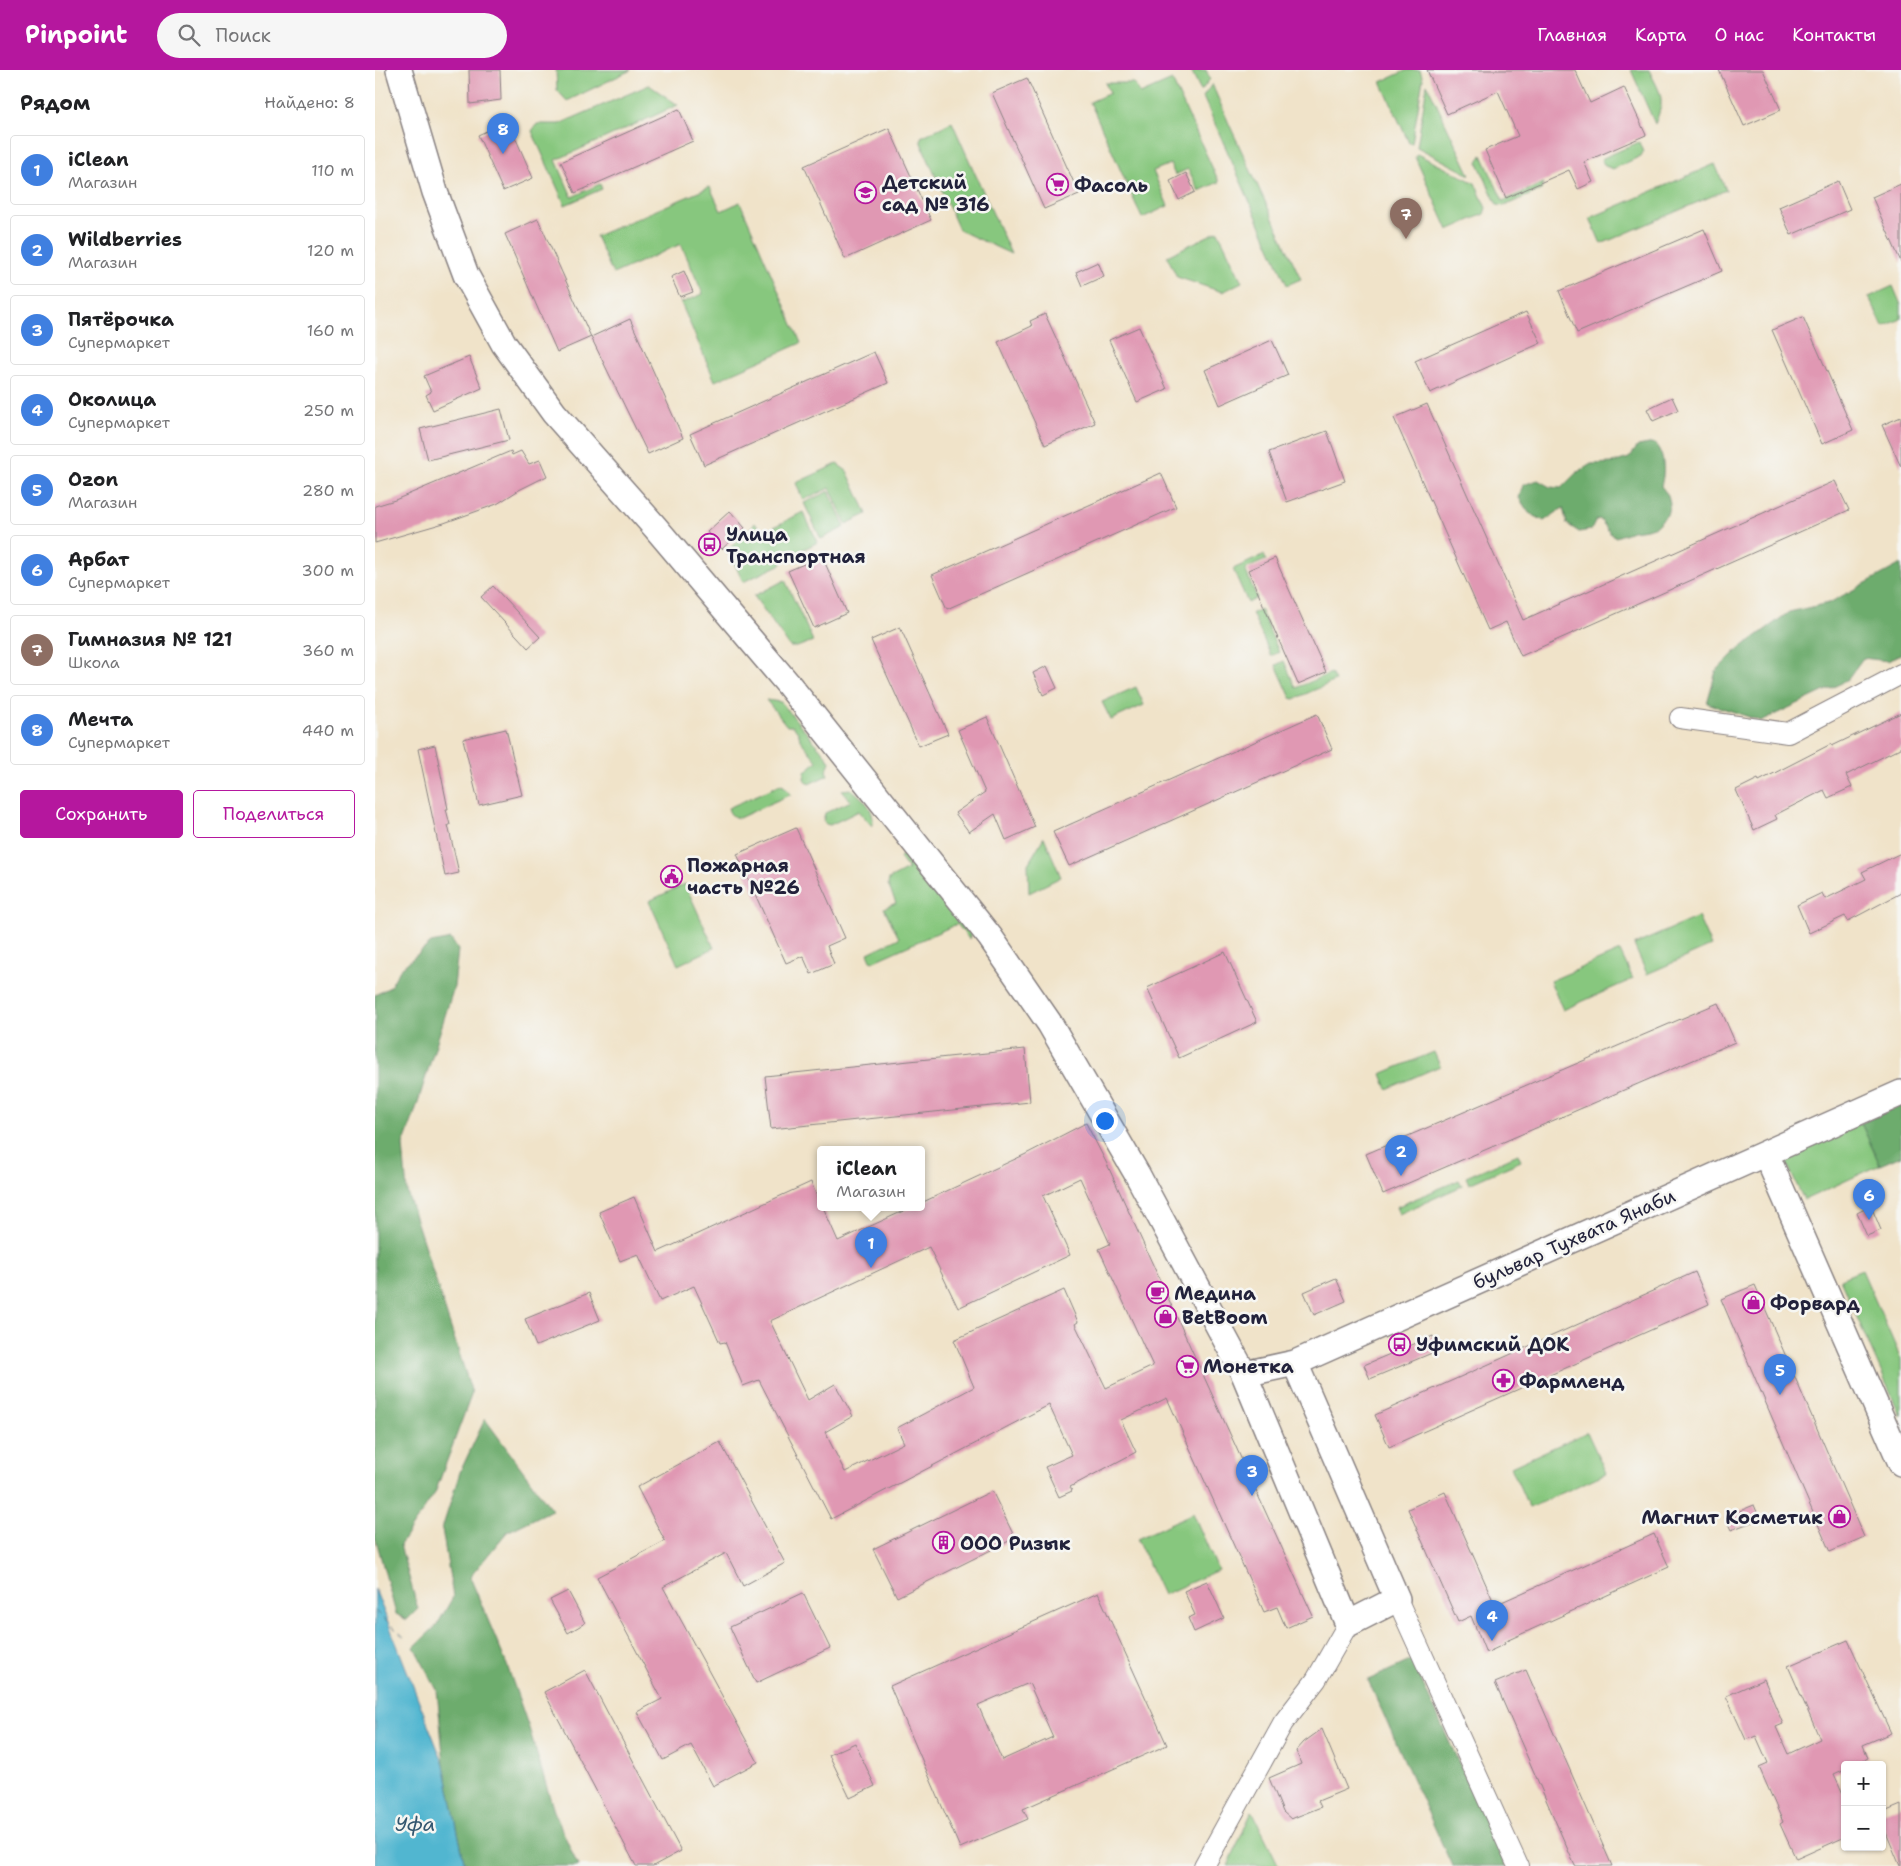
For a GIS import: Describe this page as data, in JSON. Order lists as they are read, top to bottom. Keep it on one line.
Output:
{"streets":{"street":["бульвар Тухвата Янаби"]},"water":["Уфа"],"places":{"supermarket":["Фасоль","Монетка"],"school or university":["Детский сад № 316"],"bus stop":["Улица Транспортная","Уфимский ДОК"],"public building":["Пожарная часть №26"],"cafe":["Медина"],"shop":["Форвард","BetBoom","Магнит Косметик"],"pharmacy":["Фармленд"],"building":["ООО Ризык"]},"page":{"header":"Pinpoint","search":"Поиск","nav":["Главная","Карта","О нас","Контакты"],"heading":["Рядом","Найдено: 8"],"pins":["8","7","2","6","1","5","3","4"],"list":[{"mark":"1","name":"iClean","note":"Магазин","value":"110 m"},{"mark":"2","name":"Wildberries","note":"Магазин","value":"120 m"},{"mark":"3","name":"Пятёрочка","note":"Супермаркет","value":"160 m"},{"mark":"4","name":"Околица","note":"Супермаркет","value":"250 m"},{"mark":"5","name":"Ozon","note":"Магазин","value":"280 m"},{"mark":"6","name":"Арбат","note":"Супермаркет","value":"300 m"},{"mark":"7","name":"Гимназия № 121","note":"Школа","value":"360 m"},{"mark":"8","name":"Мечта","note":"Супермаркет","value":"440 m"}],"buttons":["Сохранить","Поделиться"],"popup":["iClean","Магазин"],"map_buttons":["+","−"]}}
